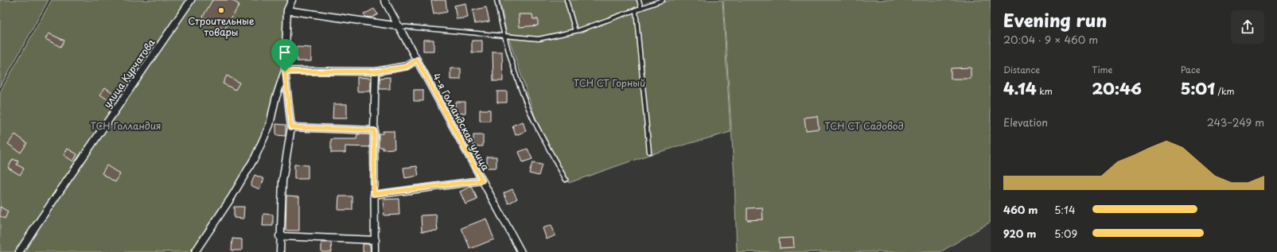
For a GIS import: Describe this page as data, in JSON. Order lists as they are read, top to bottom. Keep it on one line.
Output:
{"streets":{"street":["улица Курчатова","4-я Голландская улица"]},"parks":["ТСН СТ Горный","ТСН Голландия","ТСН СТ Садовод"],"places":["Строительные товары"],"page":{"heading":["Evening run","20:04 · 9 × 460 m"],"stats":[["Distance","4.14 km"],["Time","20:46"],["Pace","5:01 /km"]],"chart":["Elevation","243–249 m"],"list":[{"name":"460 m","note":"5:14"},{"name":"920 m","note":"5:09"}]}}
